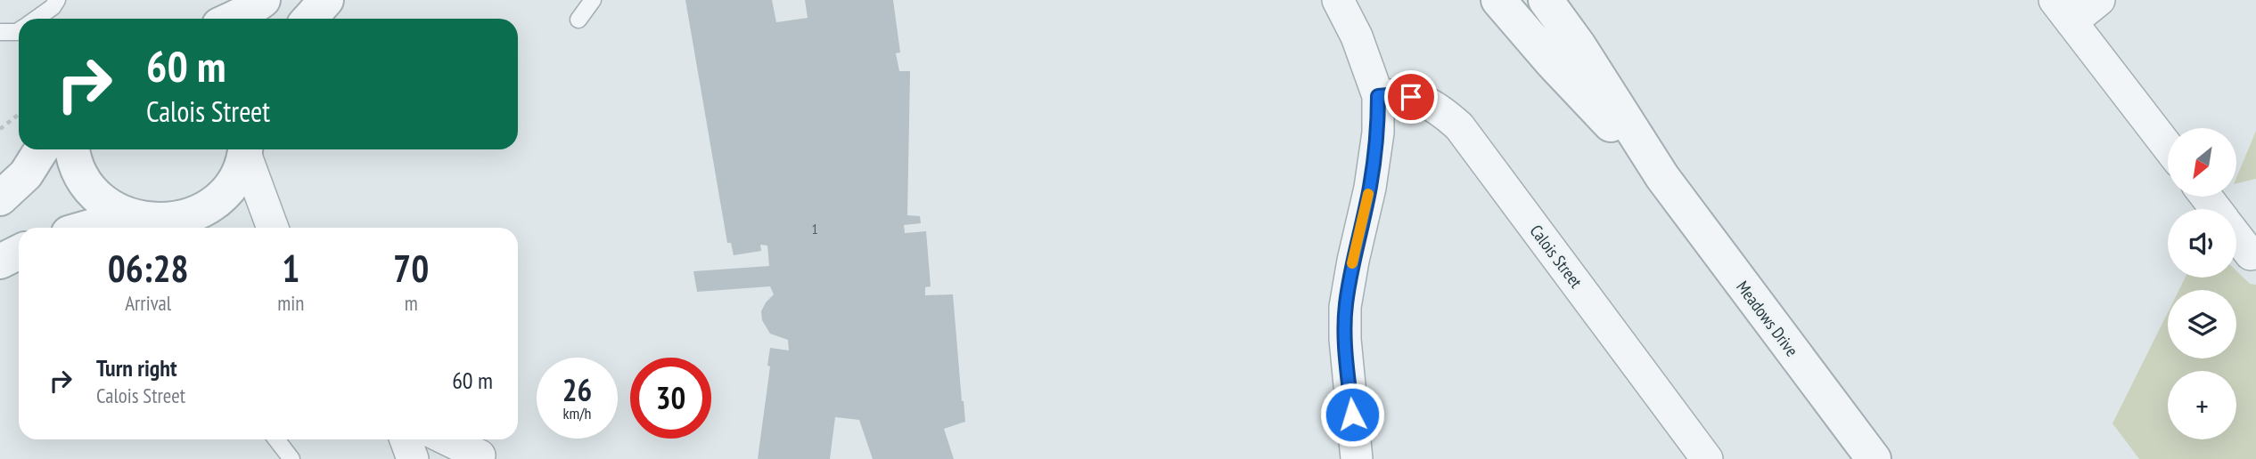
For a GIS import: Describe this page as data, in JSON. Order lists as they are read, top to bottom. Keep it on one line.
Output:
{"streets":{"street":["Calois Street","Meadows Drive"]},"house_numbers":["1"],"north":"bottom left","page":{"turn":["60 m","Calois Street"],"map_buttons":"+","eta":["06:28","Arrival","1","min","70","m"],"list":[{"name":"Turn right","note":"Calois Street","value":"60 m"}],"speed":"26 km/h","limit":"30"}}
